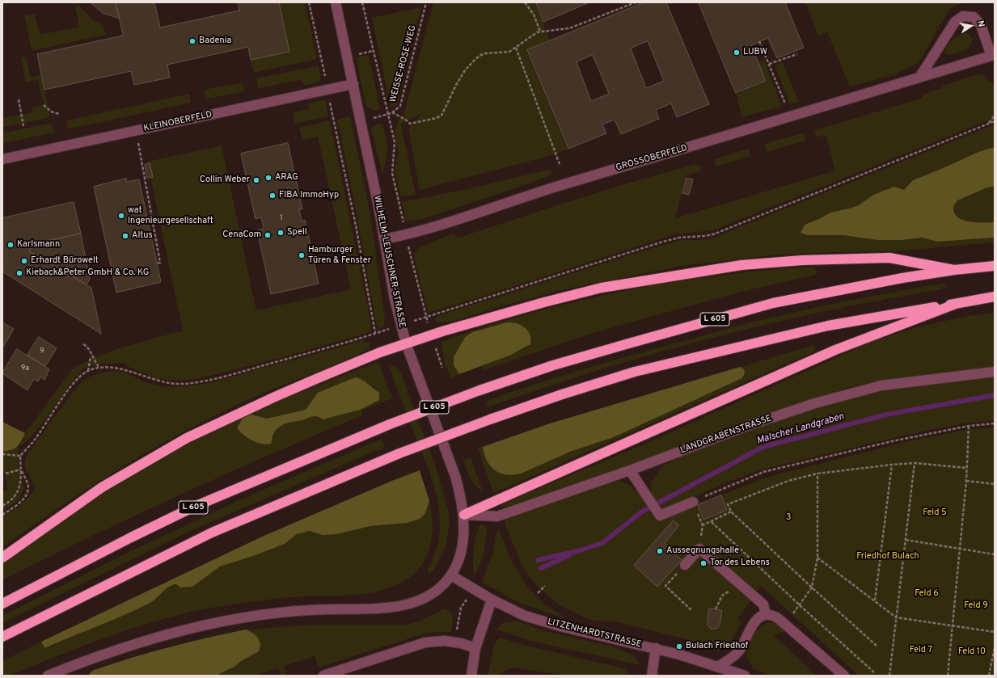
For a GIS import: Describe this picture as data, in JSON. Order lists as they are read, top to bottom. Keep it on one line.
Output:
{"streets":{"highway":["L 605"],"street":["KLEINOBERFELD","GROSSOBERFELD","WILHELM-LEUSCHNER-STRASSE","LANDGRABENSTRASSE","LITZENHARDTSTRASSE"],"path":["WEISSE-ROSE-WEG"]},"crossings":[["WEISSE-ROSE-WEG","WILHELM-LEUSCHNER-STRASSE"],["KLEINOBERFELD","WILHELM-LEUSCHNER-STRASSE"],["GROSSOBERFELD","WILHELM-LEUSCHNER-STRASSE"],["WILHELM-LEUSCHNER-STRASSE","LANDGRABENSTRASSE"],["WILHELM-LEUSCHNER-STRASSE","LITZENHARDTSTRASSE"]],"water":["Malscher Landgraben"],"parks":["Feld 5","3","Friedhof Bulach","Feld 6","Feld 9","Feld 7","Feld 10"],"places":["Badenia","LUBW","ARAG","Collin Weber","FIBA ImmoHyp","wat Ingenieurgesellschaft","Spell","CenaCom","Altus","Karlsmann","Hamburger Türen & Fenster","Erhardt Bürowelt","Kieback&Peter GmbH & Co. KG","Aussegnungshalle","Tor des Lebens","Bulach Friedhof"],"house_numbers":["1","9","9a"],"north":"right"}
